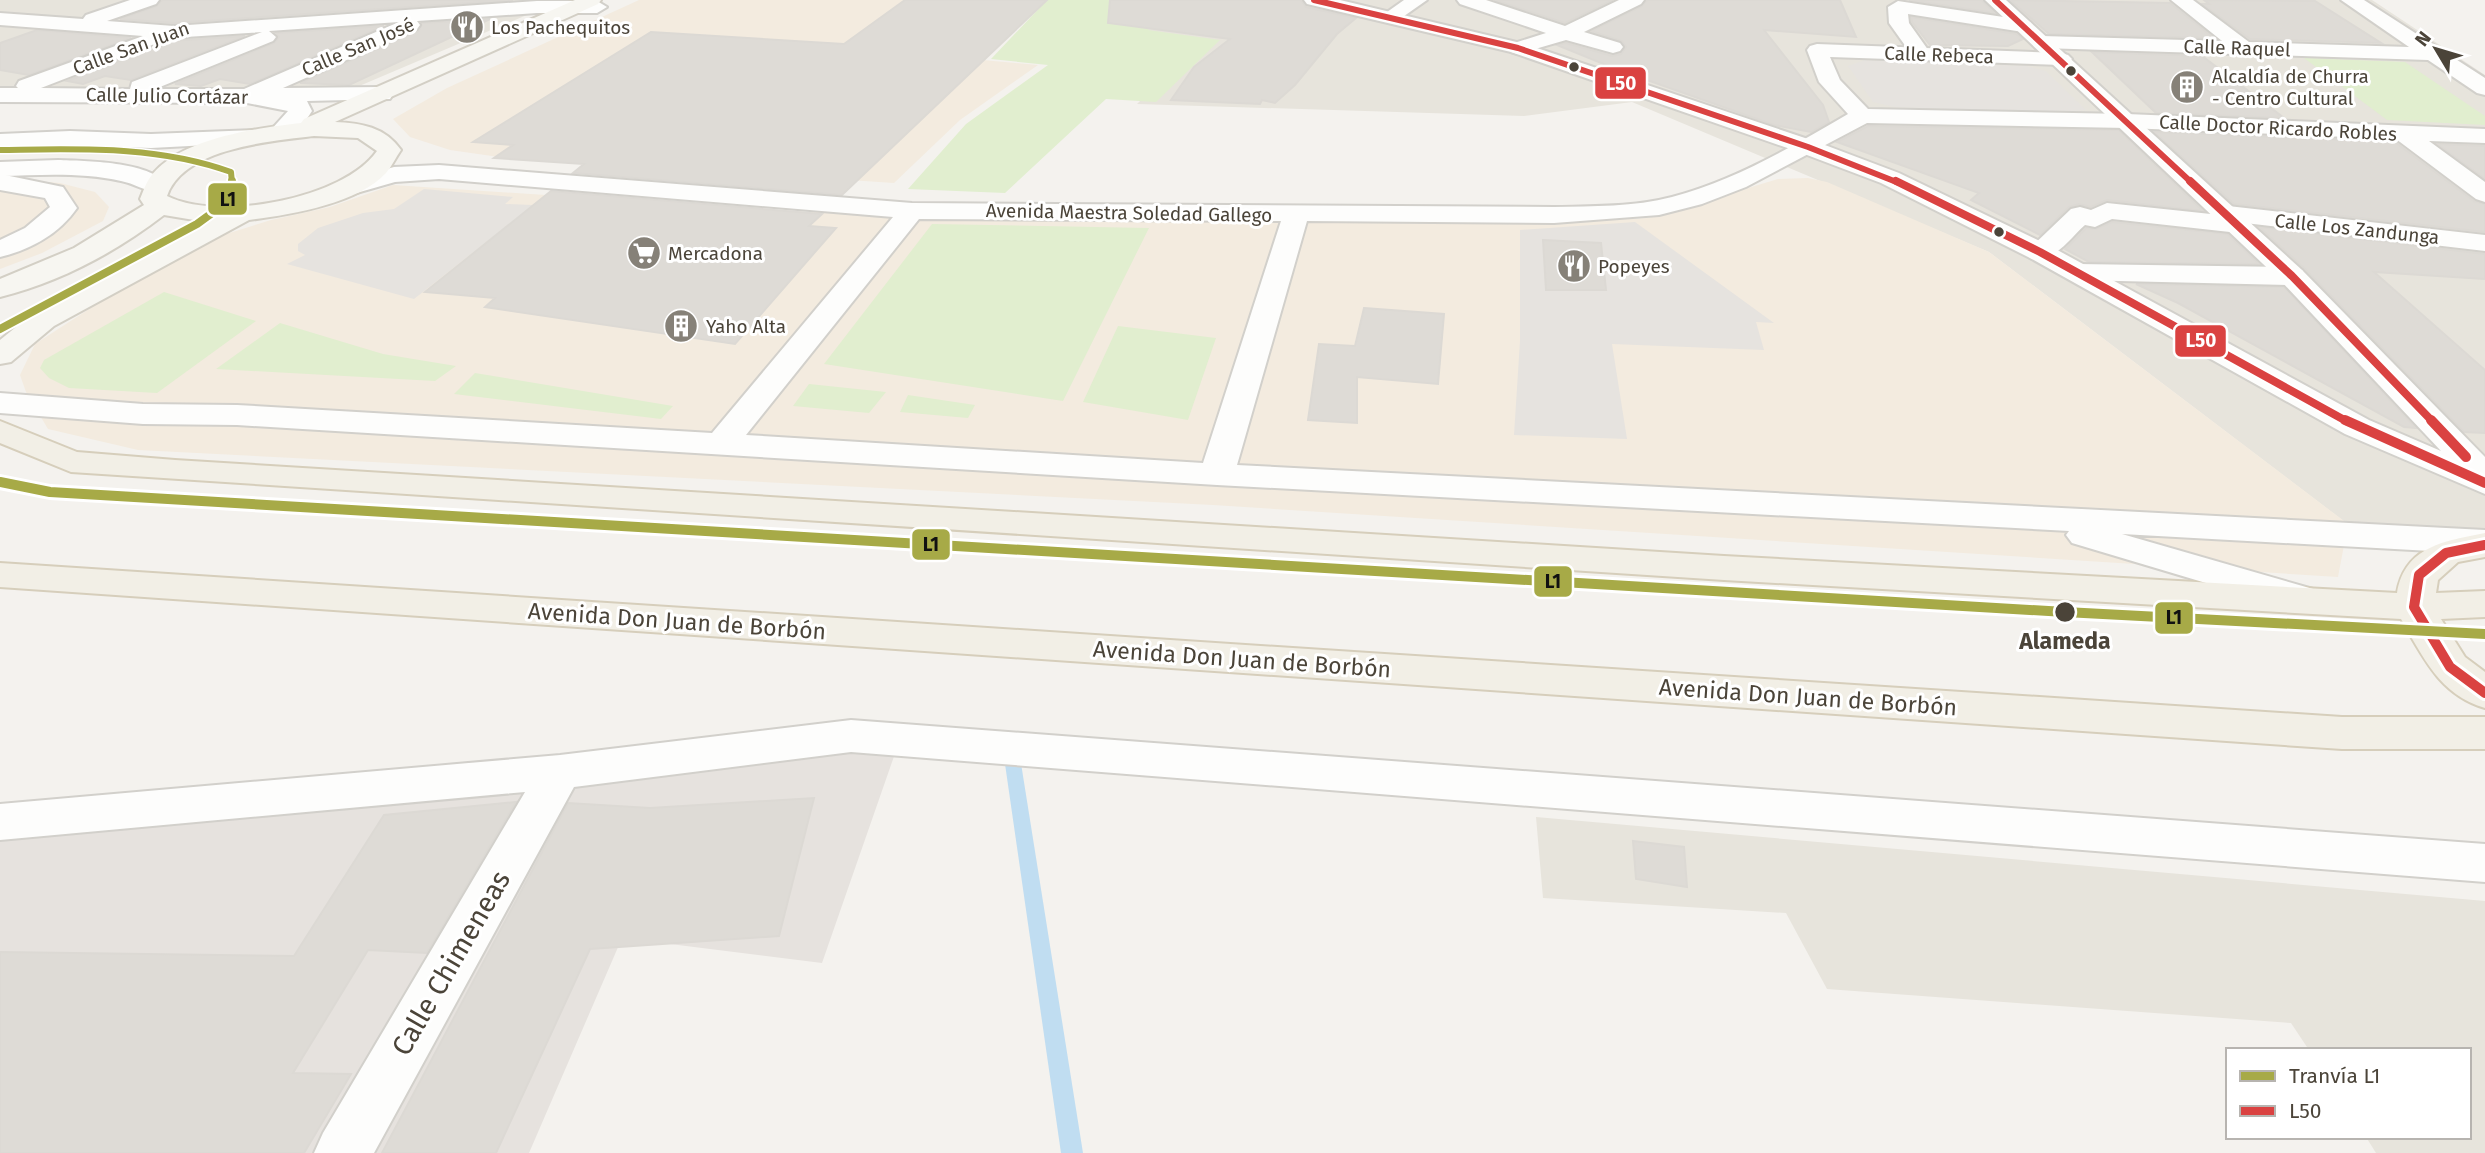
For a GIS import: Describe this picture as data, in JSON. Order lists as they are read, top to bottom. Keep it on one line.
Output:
{"streets":{"main road":["Avenida Don Juan de Borbón"],"street":["Calle San José","Calle San Juan","Calle Raquel","Calle Rebeca","Calle Julio Cortázar","Calle Doctor Ricardo Robles","Avenida Maestra Soledad Gallego","Calle Los Zandunga","Calle Chimeneas"]},"crossings":[["Calle San José","Calle Julio Cortázar"],["Calle San Juan","Calle Julio Cortázar"],["Calle Rebeca","Calle Doctor Ricardo Robles"],["Calle Rebeca","Avenida Maestra Soledad Gallego"],["Calle Doctor Ricardo Robles","Avenida Maestra Soledad Gallego"]],"places":{"restaurant":["Los Pachequitos","Popeyes"],"building":["Alcaldía de Churra - Centro Cultural","Yaho Alta"],"supermarket":["Mercadona"],"other":["Alameda"]},"lines":["transit line L50","tram line L1"],"legend":["Tranvía L1","L50"],"north":"top left"}
